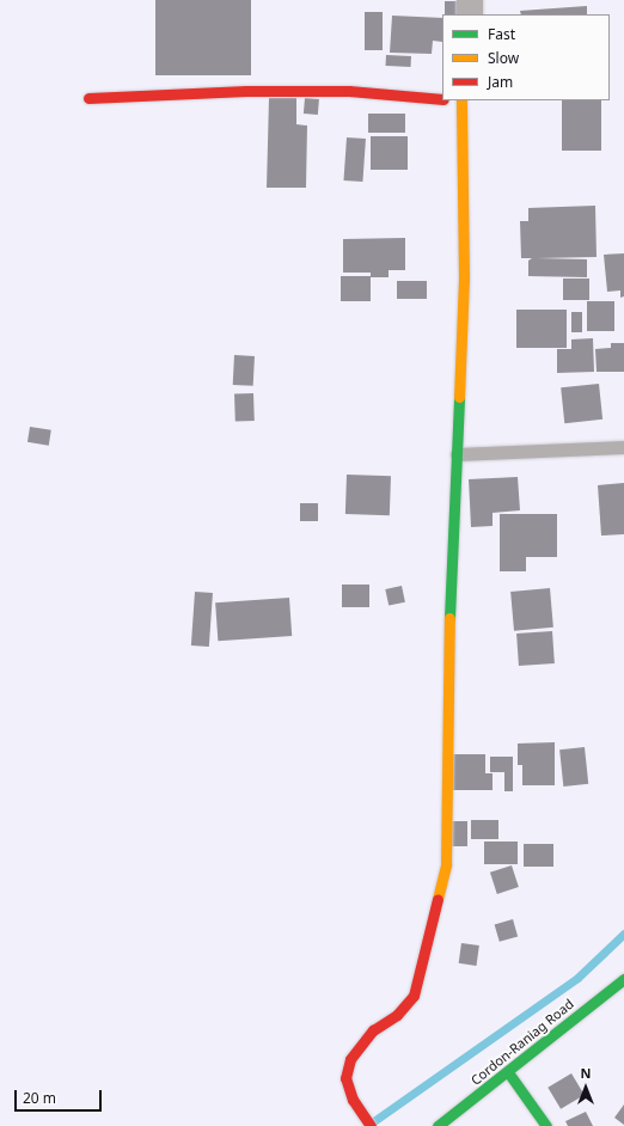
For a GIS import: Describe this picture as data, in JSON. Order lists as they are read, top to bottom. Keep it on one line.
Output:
{"streets":{"street":["Cordon-Raniag Road"]},"legend":["Fast","Slow","Jam"],"scale_bar":"20 m","north":"top"}
